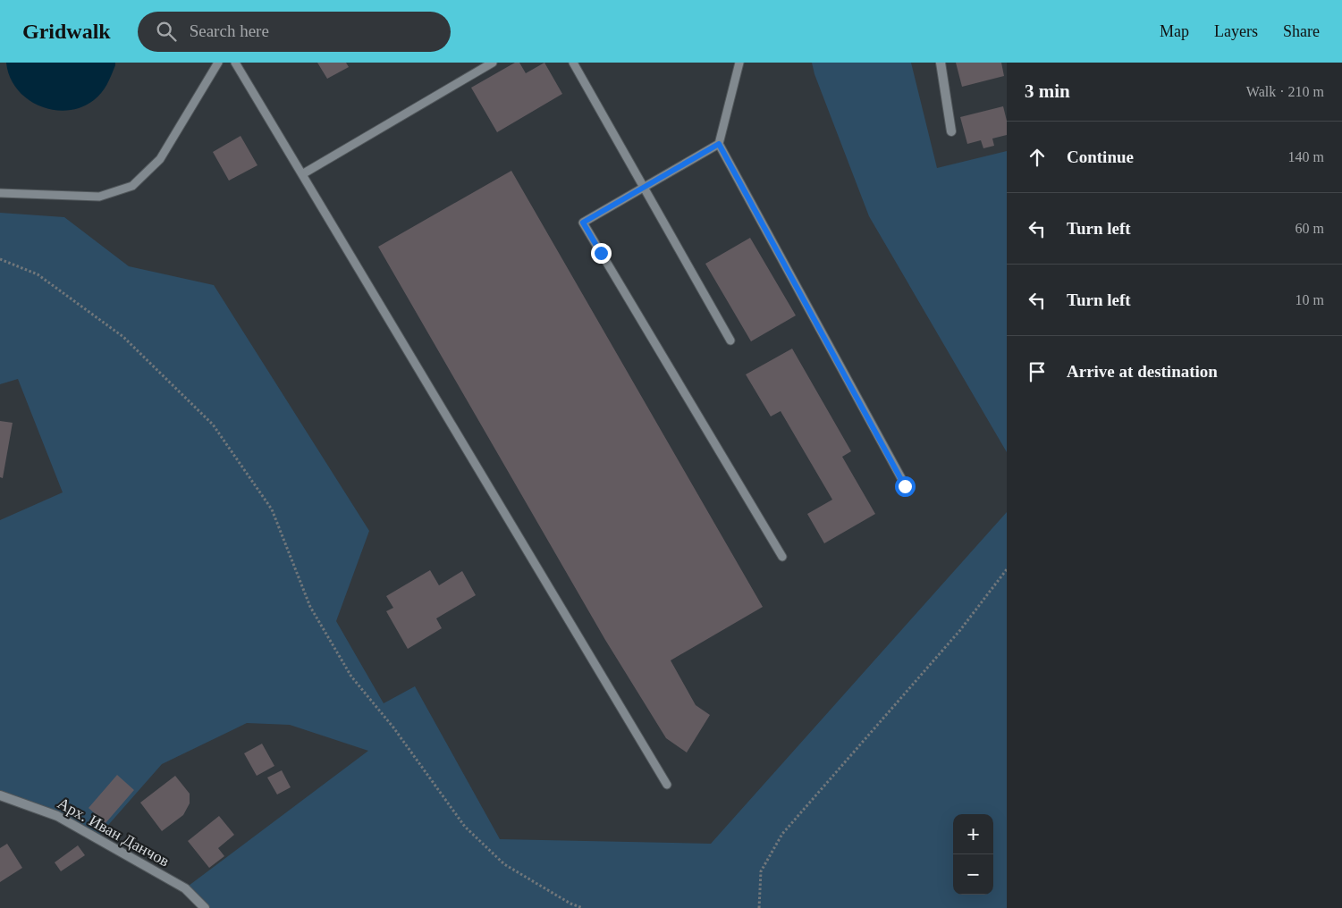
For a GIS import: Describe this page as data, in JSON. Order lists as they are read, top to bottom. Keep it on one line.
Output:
{"streets":{"street":["Арх. Иван Данчов"]},"page":{"header":"Gridwalk","search":"Search here","nav":["Map","Layers","Share"],"heading":["3 min","Walk · 210 m"],"list":[["Continue","140 m"],["Turn left","60 m"],["Turn left","10 m"],"Arrive at destination"],"map_buttons":["+","−"]}}
